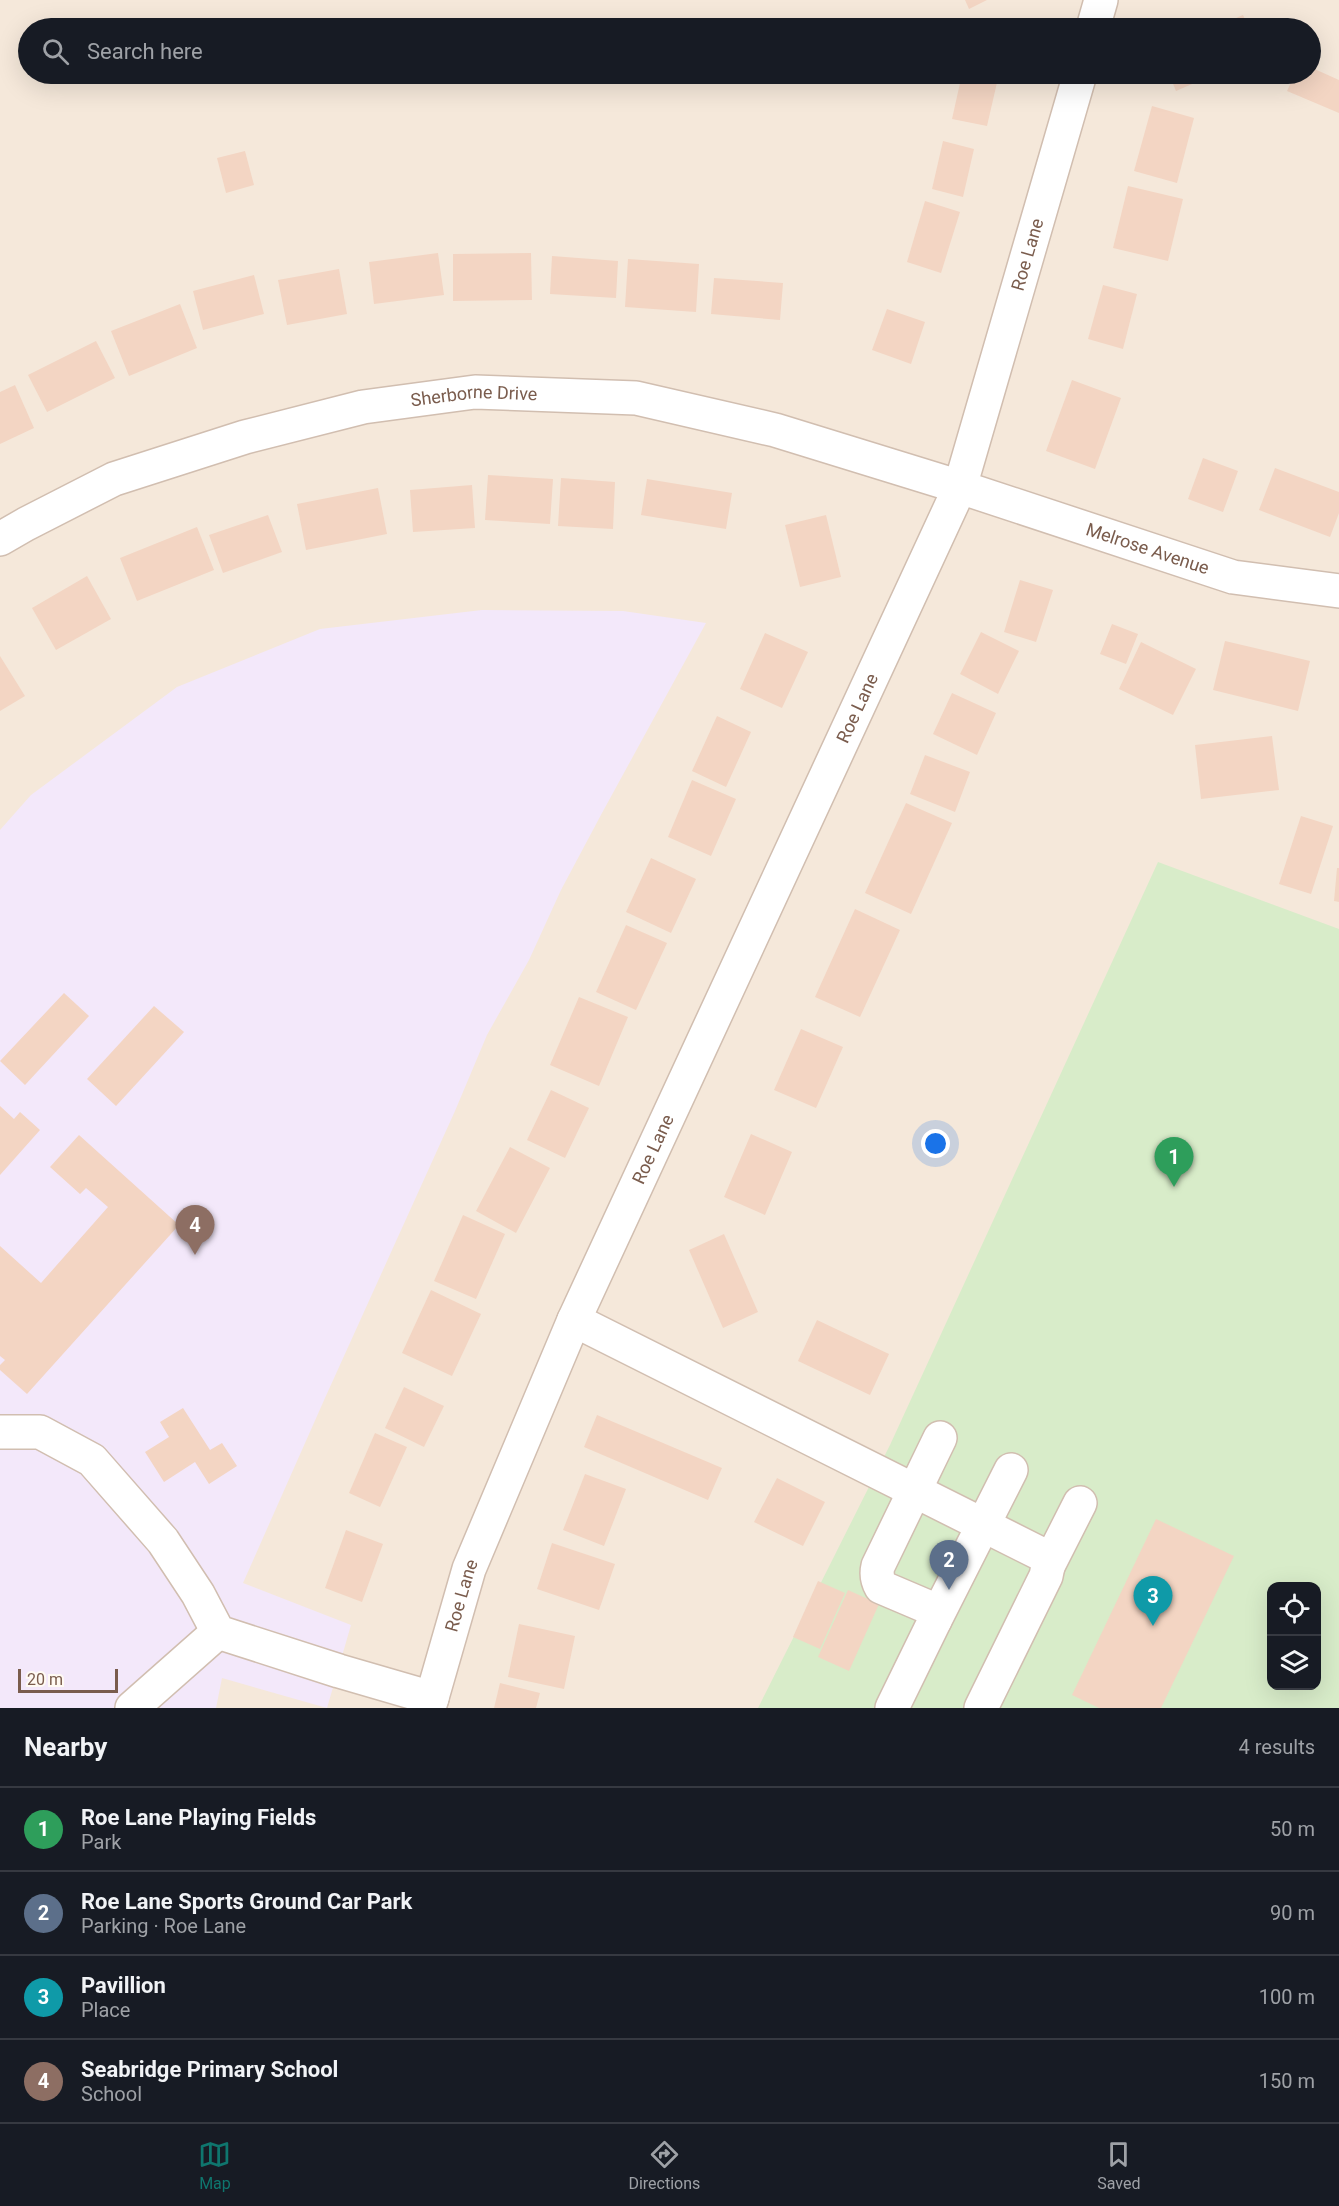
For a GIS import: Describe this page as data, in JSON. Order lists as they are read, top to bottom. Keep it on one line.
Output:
{"streets":{"street":["Roe Lane","Sherborne Drive","Melrose Avenue"]},"crossings":[["Roe Lane","Sherborne Drive"],["Roe Lane","Melrose Avenue"],["Sherborne Drive","Melrose Avenue"]],"scale_bar":"20 m","page":{"search":"Search here","pins":["1","4","2","3"],"scale":"20 m","heading":["Nearby","4 results"],"list":[{"mark":"1","name":"Roe Lane Playing Fields","note":"Park","value":"50 m"},{"mark":"2","name":"Roe Lane Sports Ground Car Park","note":"Parking · Roe Lane","value":"90 m"},{"mark":"3","name":"Pavillion","note":"Place","value":"100 m"},{"mark":"4","name":"Seabridge Primary School","note":"School","value":"150 m"}],"nav":["Map","Directions","Saved"]}}
